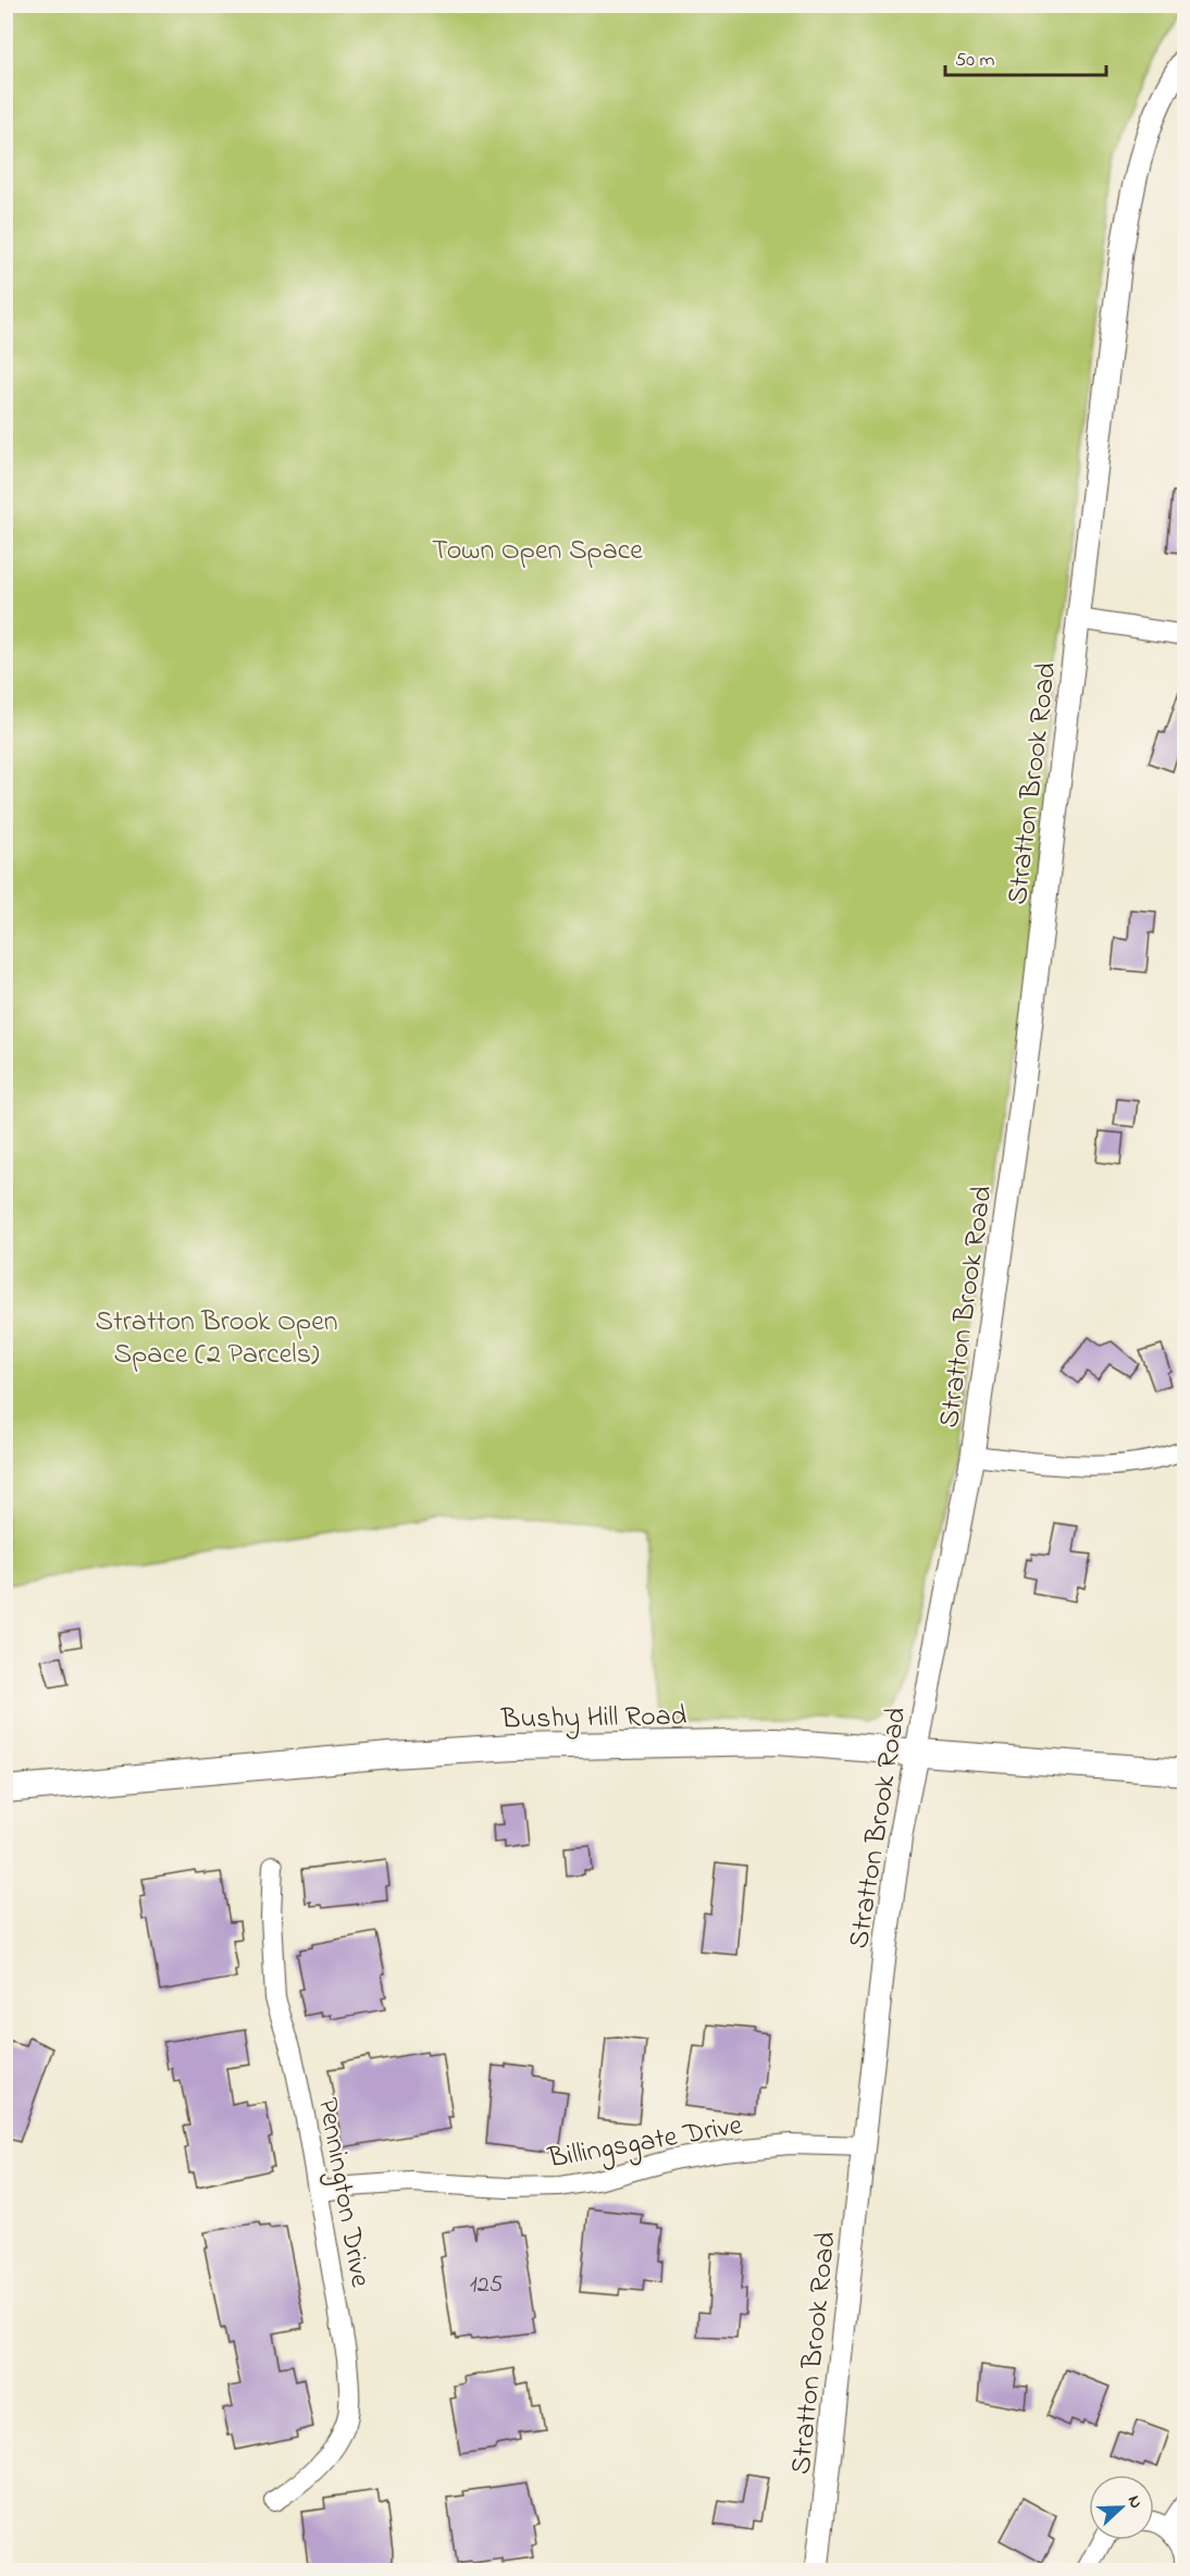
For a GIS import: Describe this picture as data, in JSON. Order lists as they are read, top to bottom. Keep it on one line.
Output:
{"streets":{"main road":["Bushy Hill Road"],"street":["Stratton Brook Road","Billingsgate Drive","Pennington Drive"]},"crossings":[["Stratton Brook Road","Bushy Hill Road"],["Stratton Brook Road","Billingsgate Drive"],["Billingsgate Drive","Pennington Drive"]],"parks":["Town Open Space","Stratton Brook Open Space (2 Parcels)"],"house_numbers":["125"],"scale_bar":"50 m","north":"right"}
